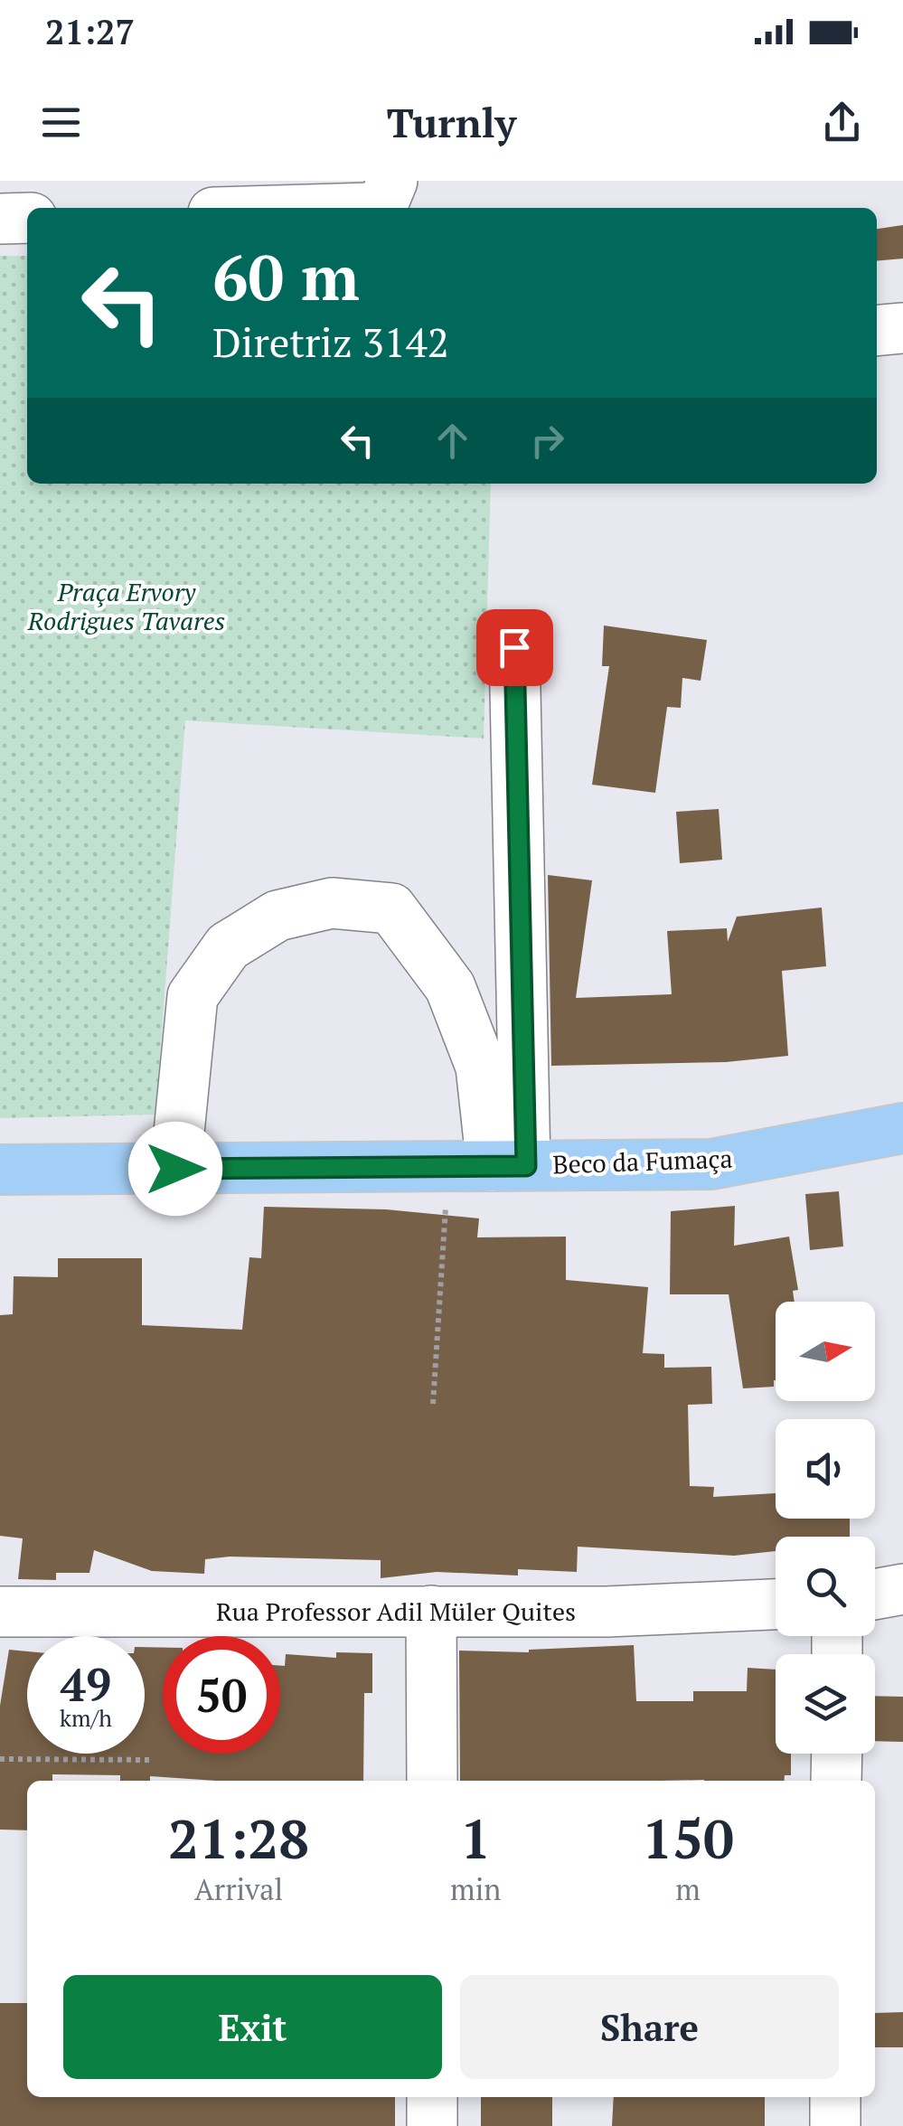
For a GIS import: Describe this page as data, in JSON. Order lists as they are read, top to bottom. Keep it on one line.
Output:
{"streets":{"main road":["Beco da Fumaça"],"street":["Rua Professor Adil Müler Quites"]},"parks":["Praça Ervory Rodrigues Tavares"],"north":"right","page":{"status":"21:27","header":"Turnly","turn":["60 m","Diretriz 3142"],"speed":"49 km/h","limit":"50","eta":["21:28","Arrival","1","min","150","m"],"buttons":["Exit","Share"]}}
